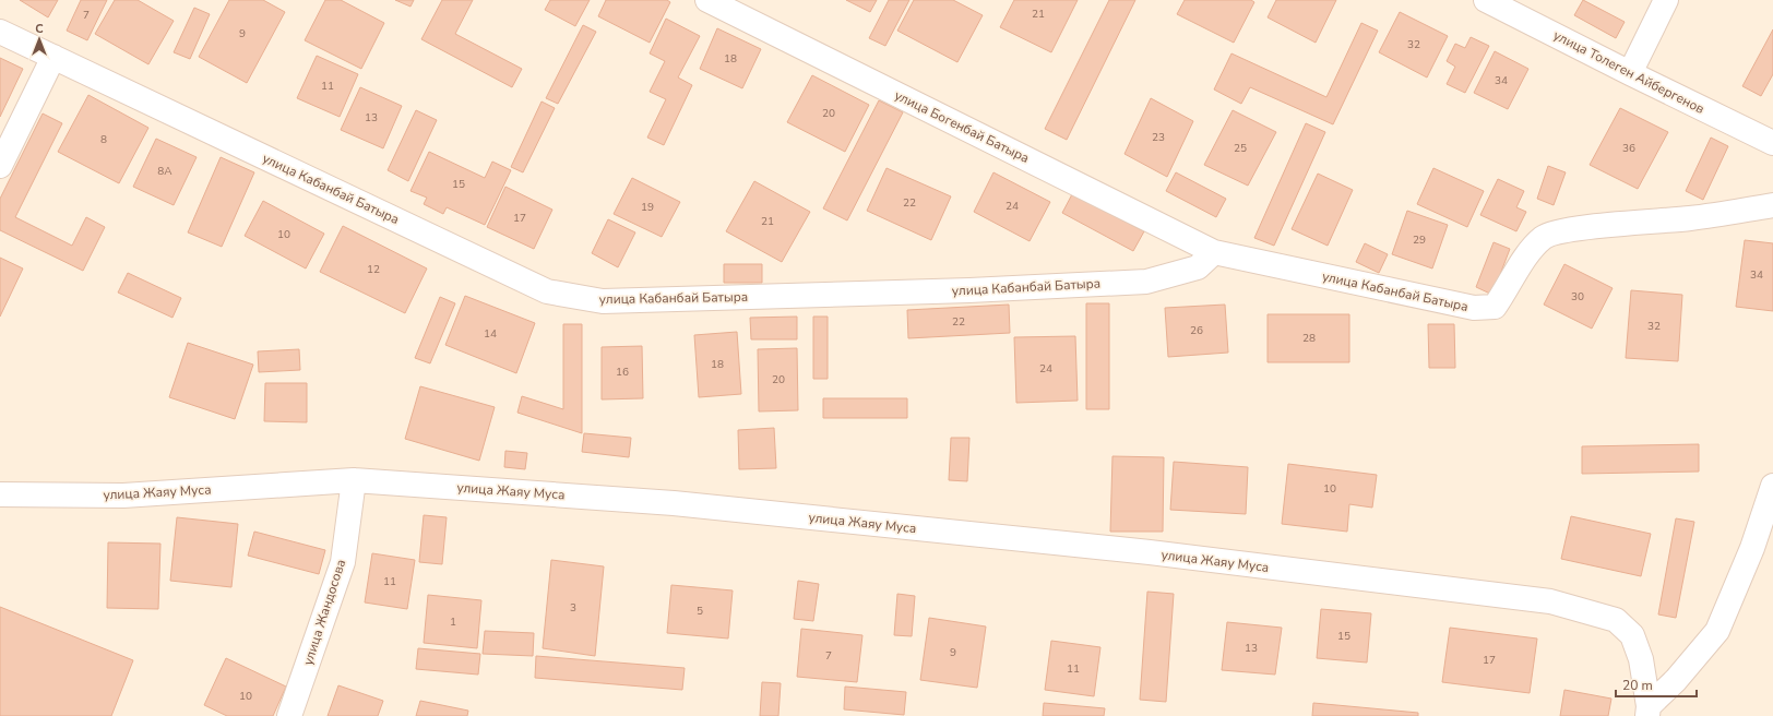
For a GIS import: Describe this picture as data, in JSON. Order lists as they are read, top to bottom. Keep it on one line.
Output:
{"streets":{"street":["улица Толеген Айбергенов","улица Богенбай Батыра","улица Кабанбай Батыра","улица Жаяу Муса","улица Жандосова"]},"crossings":[["улица Богенбай Батыра","улица Кабанбай Батыра"],["улица Жаяу Муса","улица Жандосова"]],"house_numbers":["21","7","9","32","18","34","11","20","13","23","8","25","36","8А","15","22","24","19","17","21","10","29","12","34","30","22","32","26","14","28","18","24","16","20","10","11","3","5","1","15","13","9","7","17","11","10"],"scale_bar":"20 m","north":"top"}
